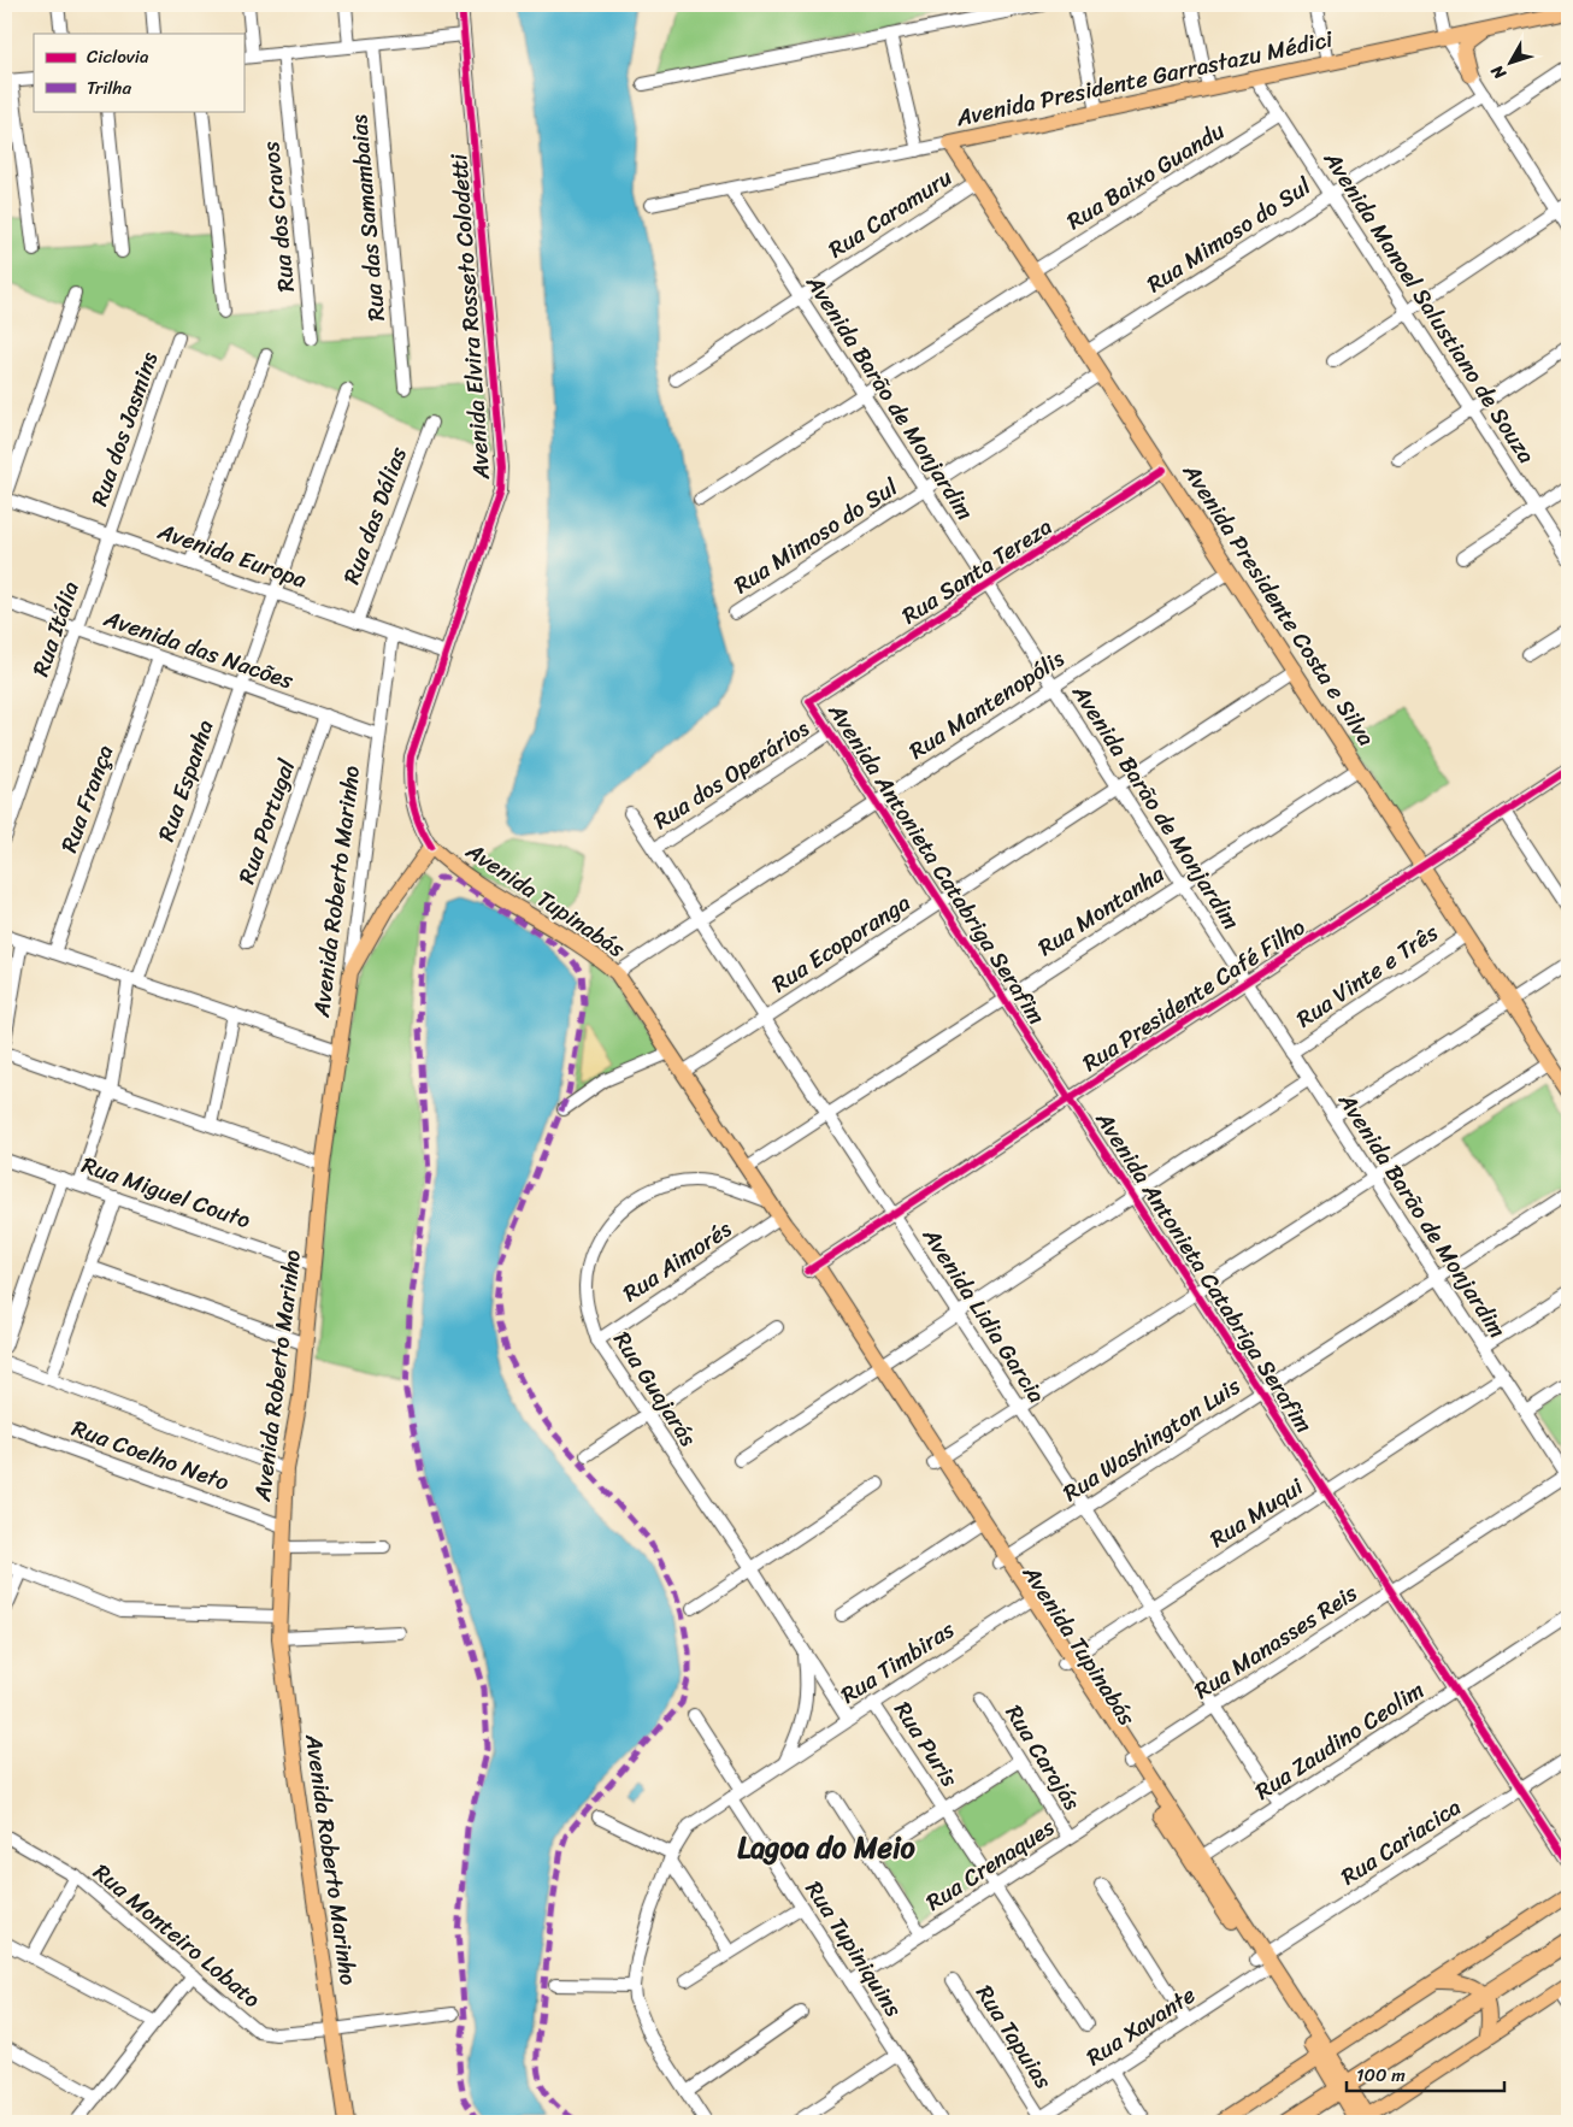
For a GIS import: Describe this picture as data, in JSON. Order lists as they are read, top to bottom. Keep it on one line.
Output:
{"streets":{"main road":["Avenida Presidente Garrastazu Médici","Avenida Presidente Costa e Silva","Avenida Roberto Marinho","Avenida Tupinabás"],"street":["Rua Baixo Guandu","Rua Caramuru","Rua dos Cravos","Rua das Samambaias","Rua Mimoso do Sul","Avenida Manoel Salustiano de Souza","Avenida Elvira Rosseto Colodetti","Avenida Barão de Monjardim","Rua dos Jasmins","Rua das Dálias","Avenida Europa","Rua Santa Tereza","Rua Itália","Avenida das Nacões","Rua Mantenopólis","Rua dos Operários","Rua Espanha","Rua França","Rua Portugal","Avenida Antonieta Catabriga Serafim","Rua Montanha","Rua Ecoporanga","Rua Vinte e Três","Rua Presidente Café Filho","Rua Miguel Couto","Rua Aimorés","Avenida Lidia Garcia","Rua Guajarás","Rua Washington Luis","Rua Coelho Neto","Rua Muqui","Rua Manasses Reis","Rua Timbiras","Rua Zaudino Ceolim","Rua Puris","Rua Carajás","Rua Cariacica","Rua Crenaques","Rua Monteiro Lobato","Rua Tupiniquins","Rua Xavante","Rua Tapuias"]},"crossings":[["Avenida Presidente Garrastazu Médici","Avenida Manoel Salustiano de Souza"],["Avenida Presidente Garrastazu Médici","Avenida Barão de Monjardim"],["Avenida Presidente Garrastazu Médici","Avenida Presidente Costa e Silva"],["Rua Baixo Guandu","Avenida Manoel Salustiano de Souza"],["Rua Baixo Guandu","Avenida Barão de Monjardim"],["Rua Baixo Guandu","Avenida Presidente Costa e Silva"],["Rua Caramuru","Avenida Barão de Monjardim"],["Rua Caramuru","Avenida Presidente Costa e Silva"],["Rua Mimoso do Sul","Avenida Manoel Salustiano de Souza"],["Rua Mimoso do Sul","Avenida Barão de Monjardim"],["Rua Mimoso do Sul","Avenida Presidente Costa e Silva"],["Avenida Elvira Rosseto Colodetti","Avenida Europa"],["Avenida Elvira Rosseto Colodetti","Avenida Tupinabás"],["Avenida Barão de Monjardim","Rua Santa Tereza"],["Avenida Barão de Monjardim","Rua Mantenopólis"],["Avenida Barão de Monjardim","Rua Montanha"],["Avenida Barão de Monjardim","Rua Ecoporanga"],["Avenida Barão de Monjardim","Rua Vinte e Três"],["Avenida Barão de Monjardim","Rua Presidente Café Filho"],["Avenida Barão de Monjardim","Rua Washington Luis"],["Avenida Barão de Monjardim","Rua Muqui"],["Avenida Barão de Monjardim","Rua Manasses Reis"],["Rua dos Jasmins","Avenida Europa"],["Rua dos Jasmins","Rua Itália"],["Rua das Dálias","Avenida Europa"],["Avenida Europa","Rua Itália"],["Avenida Europa","Rua Espanha"],["Avenida Europa","Avenida Roberto Marinho"],["Avenida Europa","Avenida Tupinabás"],["Rua Santa Tereza","Avenida Presidente Costa e Silva"],["Rua Santa Tereza","Avenida Antonieta Catabriga Serafim"],["Avenida Presidente Costa e Silva","Rua Mantenopólis"],["Avenida Presidente Costa e Silva","Rua Montanha"],["Avenida Presidente Costa e Silva","Rua Ecoporanga"],["Avenida Presidente Costa e Silva","Rua Vinte e Três"],["Avenida Presidente Costa e Silva","Rua Presidente Café Filho"],["Rua Itália","Avenida das Nacões"],["Avenida das Nacões","Rua Espanha"],["Avenida das Nacões","Rua França"],["Avenida das Nacões","Rua Portugal"],["Avenida das Nacões","Avenida Roberto Marinho"],["Rua Mantenopólis","Avenida Antonieta Catabriga Serafim"],["Rua Mantenopólis","Avenida Tupinabás"],["Rua Mantenopólis","Avenida Lidia Garcia"],["Rua dos Operários","Avenida Antonieta Catabriga Serafim"],["Rua dos Operários","Avenida Lidia Garcia"],["Rua Espanha","Rua Miguel Couto"],["Avenida Antonieta Catabriga Serafim","Rua Montanha"],["Avenida Antonieta Catabriga Serafim","Rua Ecoporanga"],["Avenida Antonieta Catabriga Serafim","Rua Presidente Café Filho"],["Avenida Antonieta Catabriga Serafim","Rua Washington Luis"],["Avenida Antonieta Catabriga Serafim","Rua Muqui"],["Avenida Antonieta Catabriga Serafim","Rua Manasses Reis"],["Avenida Antonieta Catabriga Serafim","Rua Zaudino Ceolim"],["Avenida Antonieta Catabriga Serafim","Rua Cariacica"],["Avenida Roberto Marinho","Rua Miguel Couto"],["Avenida Roberto Marinho","Rua Coelho Neto"],["Avenida Roberto Marinho","Rua Monteiro Lobato"],["Avenida Tupinabás","Rua Montanha"],["Avenida Tupinabás","Rua Ecoporanga"],["Avenida Tupinabás","Rua Presidente Café Filho"],["Avenida Tupinabás","Rua Aimorés"],["Avenida Tupinabás","Rua Guajarás"],["Avenida Tupinabás","Rua Washington Luis"],["Avenida Tupinabás","Rua Muqui"],["Avenida Tupinabás","Rua Manasses Reis"],["Avenida Tupinabás","Rua Timbiras"],["Avenida Tupinabás","Rua Zaudino Ceolim"],["Avenida Tupinabás","Rua Cariacica"],["Avenida Tupinabás","Rua Crenaques"],["Avenida Tupinabás","Rua Xavante"],["Rua Montanha","Avenida Lidia Garcia"],["Rua Ecoporanga","Avenida Lidia Garcia"],["Rua Presidente Café Filho","Avenida Lidia Garcia"],["Rua Aimorés","Rua Guajarás"],["Avenida Lidia Garcia","Rua Washington Luis"],["Avenida Lidia Garcia","Rua Muqui"],["Avenida Lidia Garcia","Rua Manasses Reis"],["Avenida Lidia Garcia","Rua Zaudino Ceolim"],["Rua Guajarás","Rua Timbiras"],["Rua Guajarás","Rua Tupiniquins"],["Rua Timbiras","Rua Puris"],["Rua Puris","Rua Crenaques"],["Rua Carajás","Rua Crenaques"],["Rua Cariacica","Rua Xavante"],["Rua Crenaques","Rua Tupiniquins"],["Rua Xavante","Rua Tapuias"]],"districts":["Lagoa do Meio"],"legend":["Ciclovia","Trilha"],"scale_bar":"100 m","north":"bottom left"}
